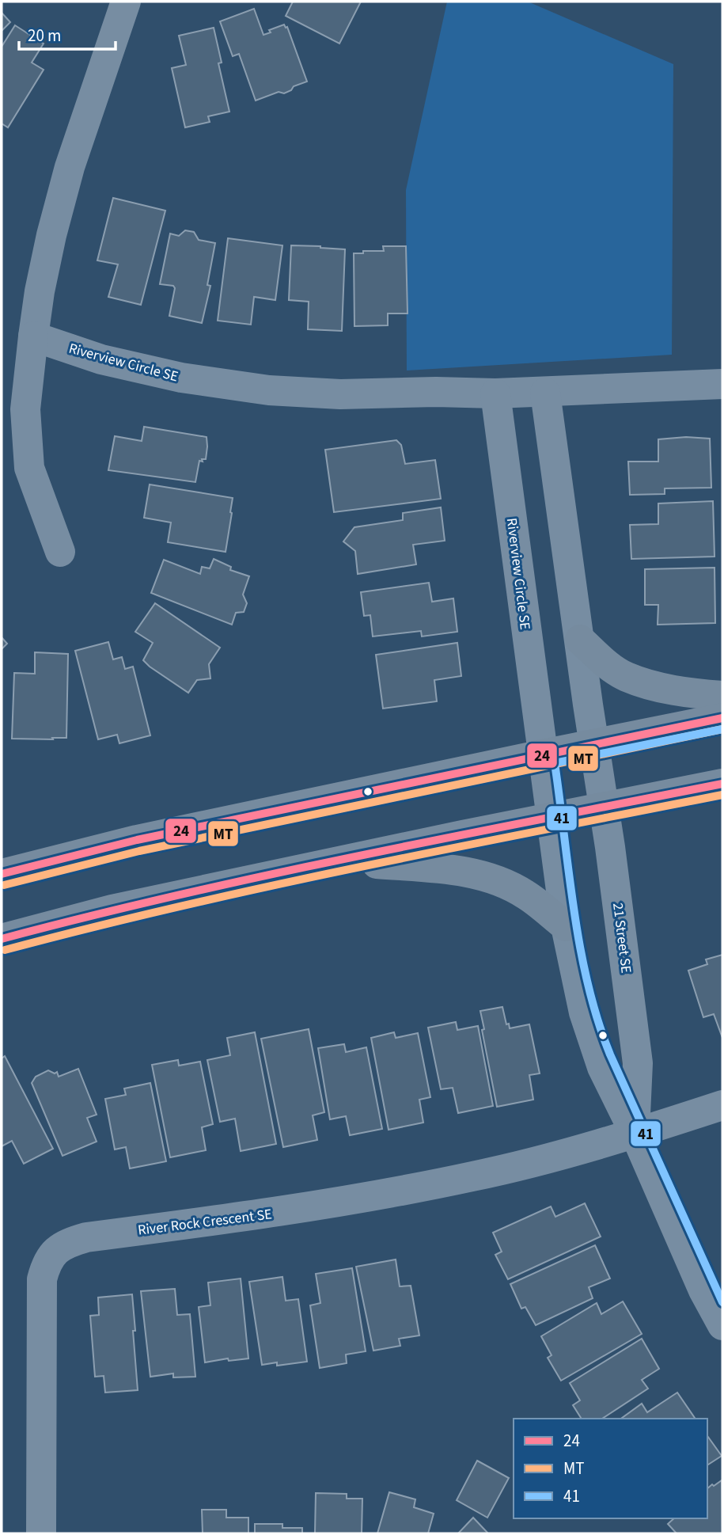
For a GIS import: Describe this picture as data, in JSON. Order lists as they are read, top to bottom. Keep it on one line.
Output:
{"streets":{"street":["Riverview Circle SE","21 Street SE","River Rock Crescent SE"]},"crossings":[["Riverview Circle SE","21 Street SE"],["21 Street SE","River Rock Crescent SE"]],"lines":["transit line 24","transit line MT","transit line 41"],"legend":["24","MT","41"],"scale_bar":"20 m"}
